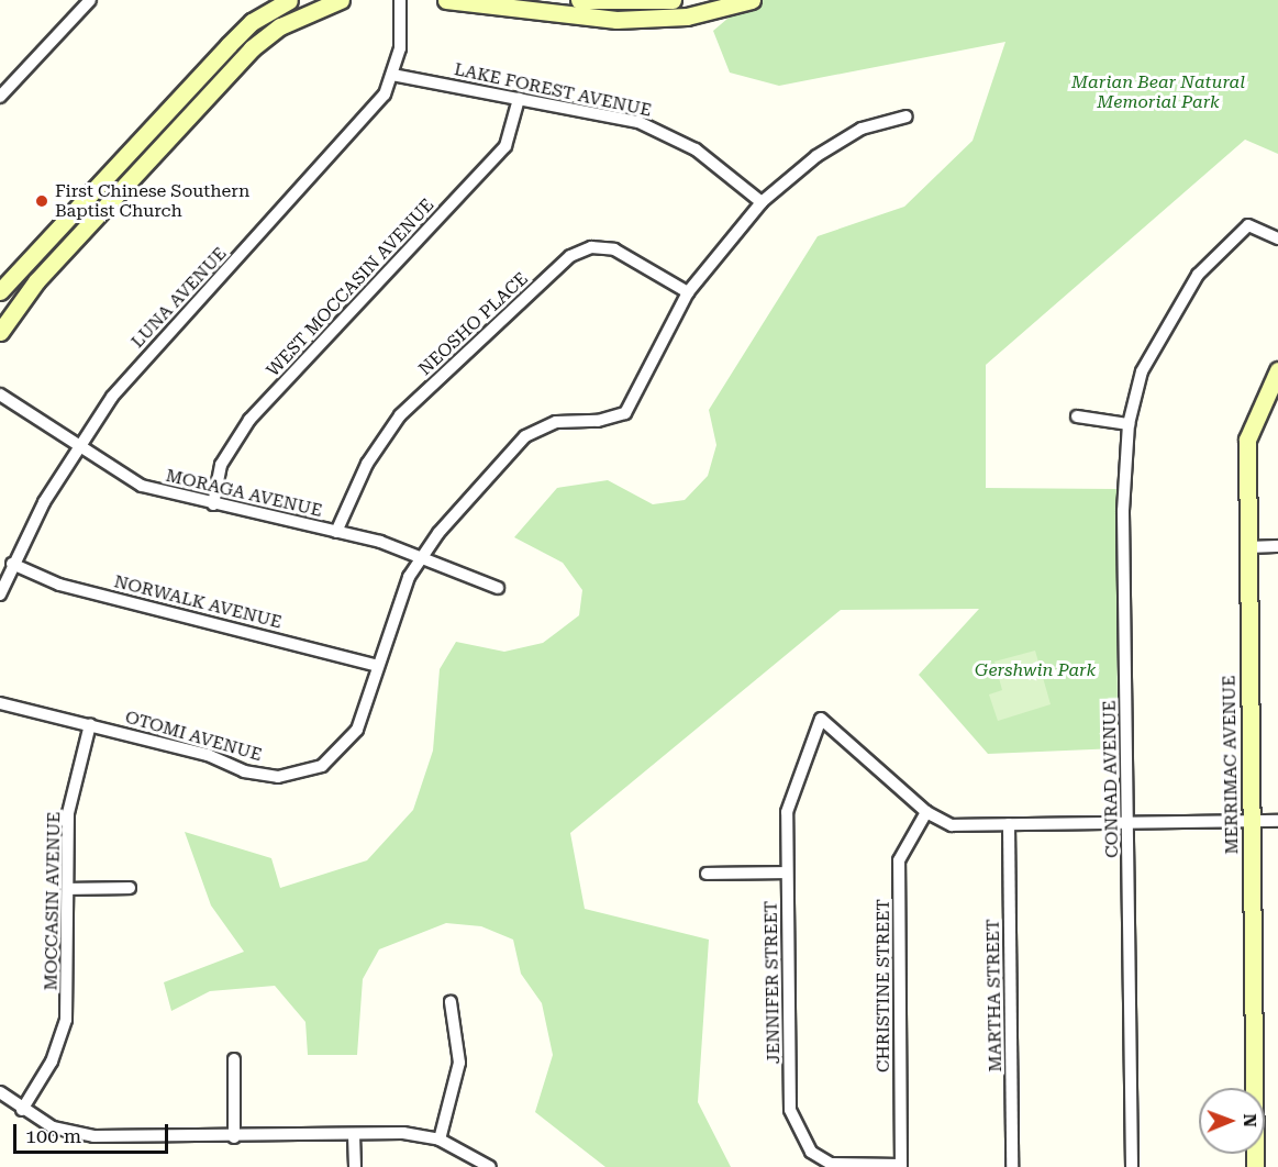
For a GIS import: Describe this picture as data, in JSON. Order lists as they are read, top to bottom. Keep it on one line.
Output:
{"streets":{"main road":["MERRIMAC AVENUE"],"street":["LAKE FOREST AVENUE","WEST MOCCASIN AVENUE","LUNA AVENUE","NEOSHO PLACE","MORAGA AVENUE","NORWALK AVENUE","OTOMI AVENUE","CONRAD AVENUE","MOCCASIN AVENUE","JENNIFER STREET","CHRISTINE STREET","MARTHA STREET"]},"crossings":[["LAKE FOREST AVENUE","WEST MOCCASIN AVENUE"],["LAKE FOREST AVENUE","LUNA AVENUE"],["WEST MOCCASIN AVENUE","MORAGA AVENUE"],["LUNA AVENUE","MORAGA AVENUE"],["LUNA AVENUE","NORWALK AVENUE"],["NEOSHO PLACE","MORAGA AVENUE"],["NORWALK AVENUE","OTOMI AVENUE"],["OTOMI AVENUE","MOCCASIN AVENUE"],["JENNIFER STREET","CHRISTINE STREET"]],"parks":["Marian Bear Natural Memorial Park","Gershwin Park"],"places":["First Chinese Southern Baptist Church"],"scale_bar":"100 m","north":"right"}
